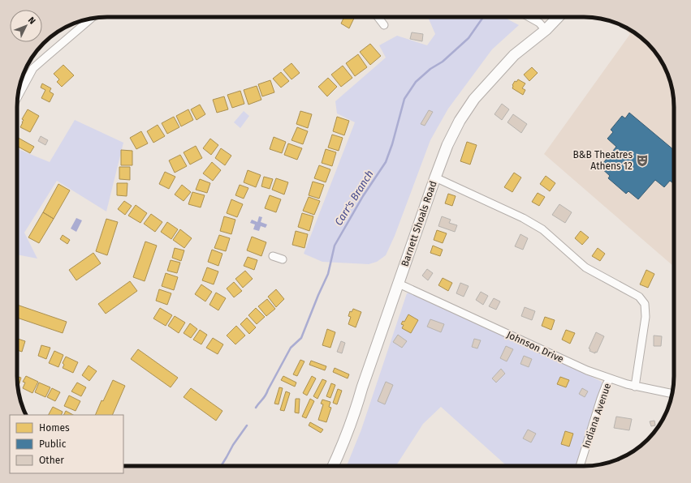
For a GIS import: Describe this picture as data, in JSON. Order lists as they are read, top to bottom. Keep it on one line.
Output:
{"streets":{"main road":["Barnett Shoals Road"],"street":["Johnson Drive","Indiana Avenue"]},"crossings":[["Barnett Shoals Road","Johnson Drive"],["Johnson Drive","Indiana Avenue"]],"water":["Carr's Branch"],"places":{"theatre":["B&B Theatres Athens 12"]},"legend":["Homes","Public","Other"],"north":"top right"}
